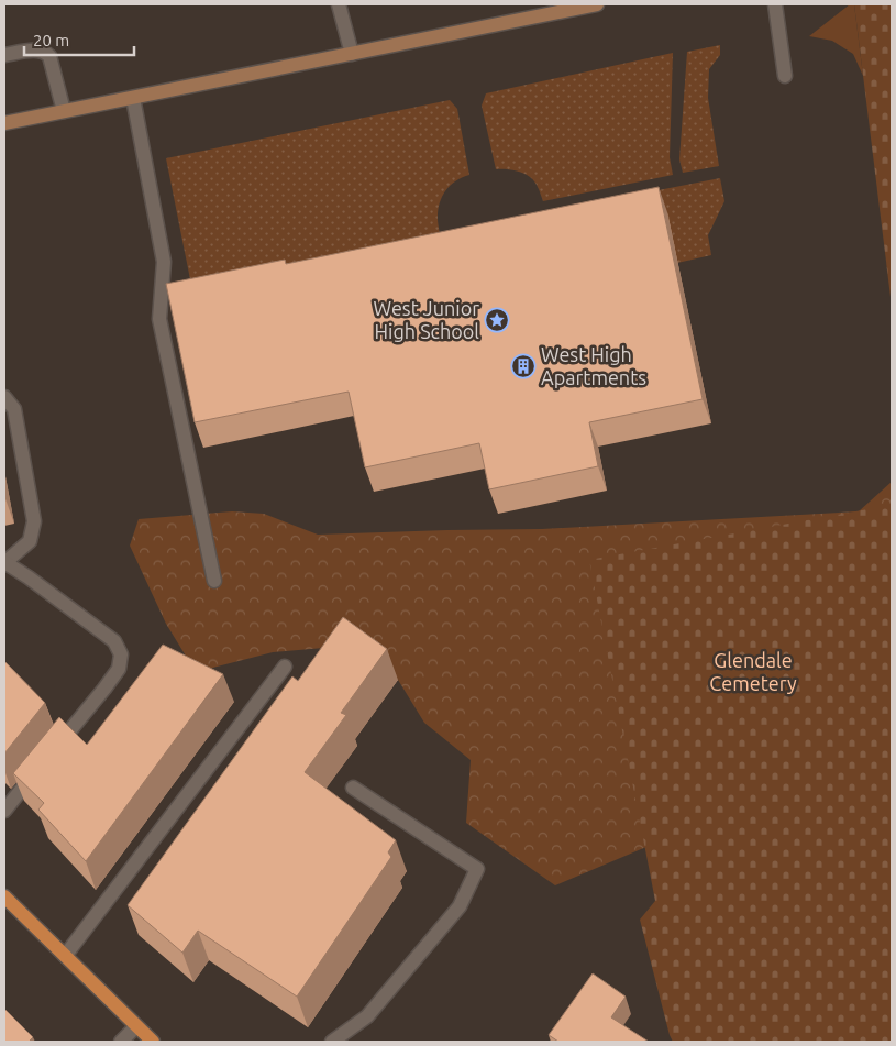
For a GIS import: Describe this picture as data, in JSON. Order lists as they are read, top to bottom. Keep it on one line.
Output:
{"parks":["Glendale Cemetery"],"places":{"place":["West Junior High School"],"building":["West High Apartments"]},"scale_bar":"20 m"}
